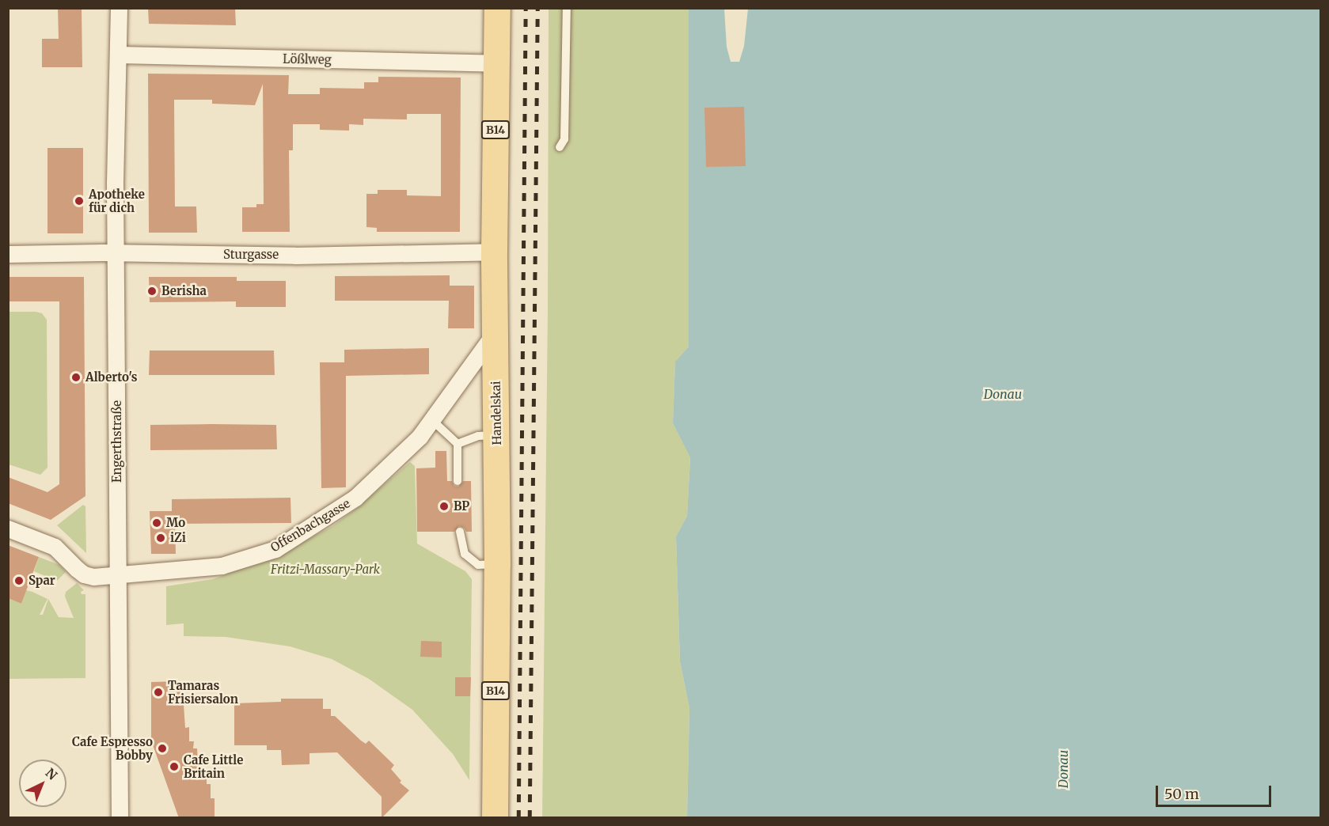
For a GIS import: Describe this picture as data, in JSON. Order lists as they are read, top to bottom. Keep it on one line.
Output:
{"streets":{"main road":["B14","Handelskai"],"street":["Lößlweg","Sturgasse","Engerthstraße","Offenbachgasse"]},"crossings":[["Lößlweg","Handelskai"],["Lößlweg","Engerthstraße"],["Sturgasse","Handelskai"],["Sturgasse","Engerthstraße"],["Handelskai","Offenbachgasse"],["Engerthstraße","Offenbachgasse"]],"water":["Donau"],"parks":["Fritzi-Massary-Park"],"places":["Apotheke für dich","Berisha","Alberto's","BP","Mo","iZi","Spar","Tamaras Frisiersalon","Cafe Espresso Bobby","Cafe Little Britain"],"scale_bar":"50 m","north":"top right"}
